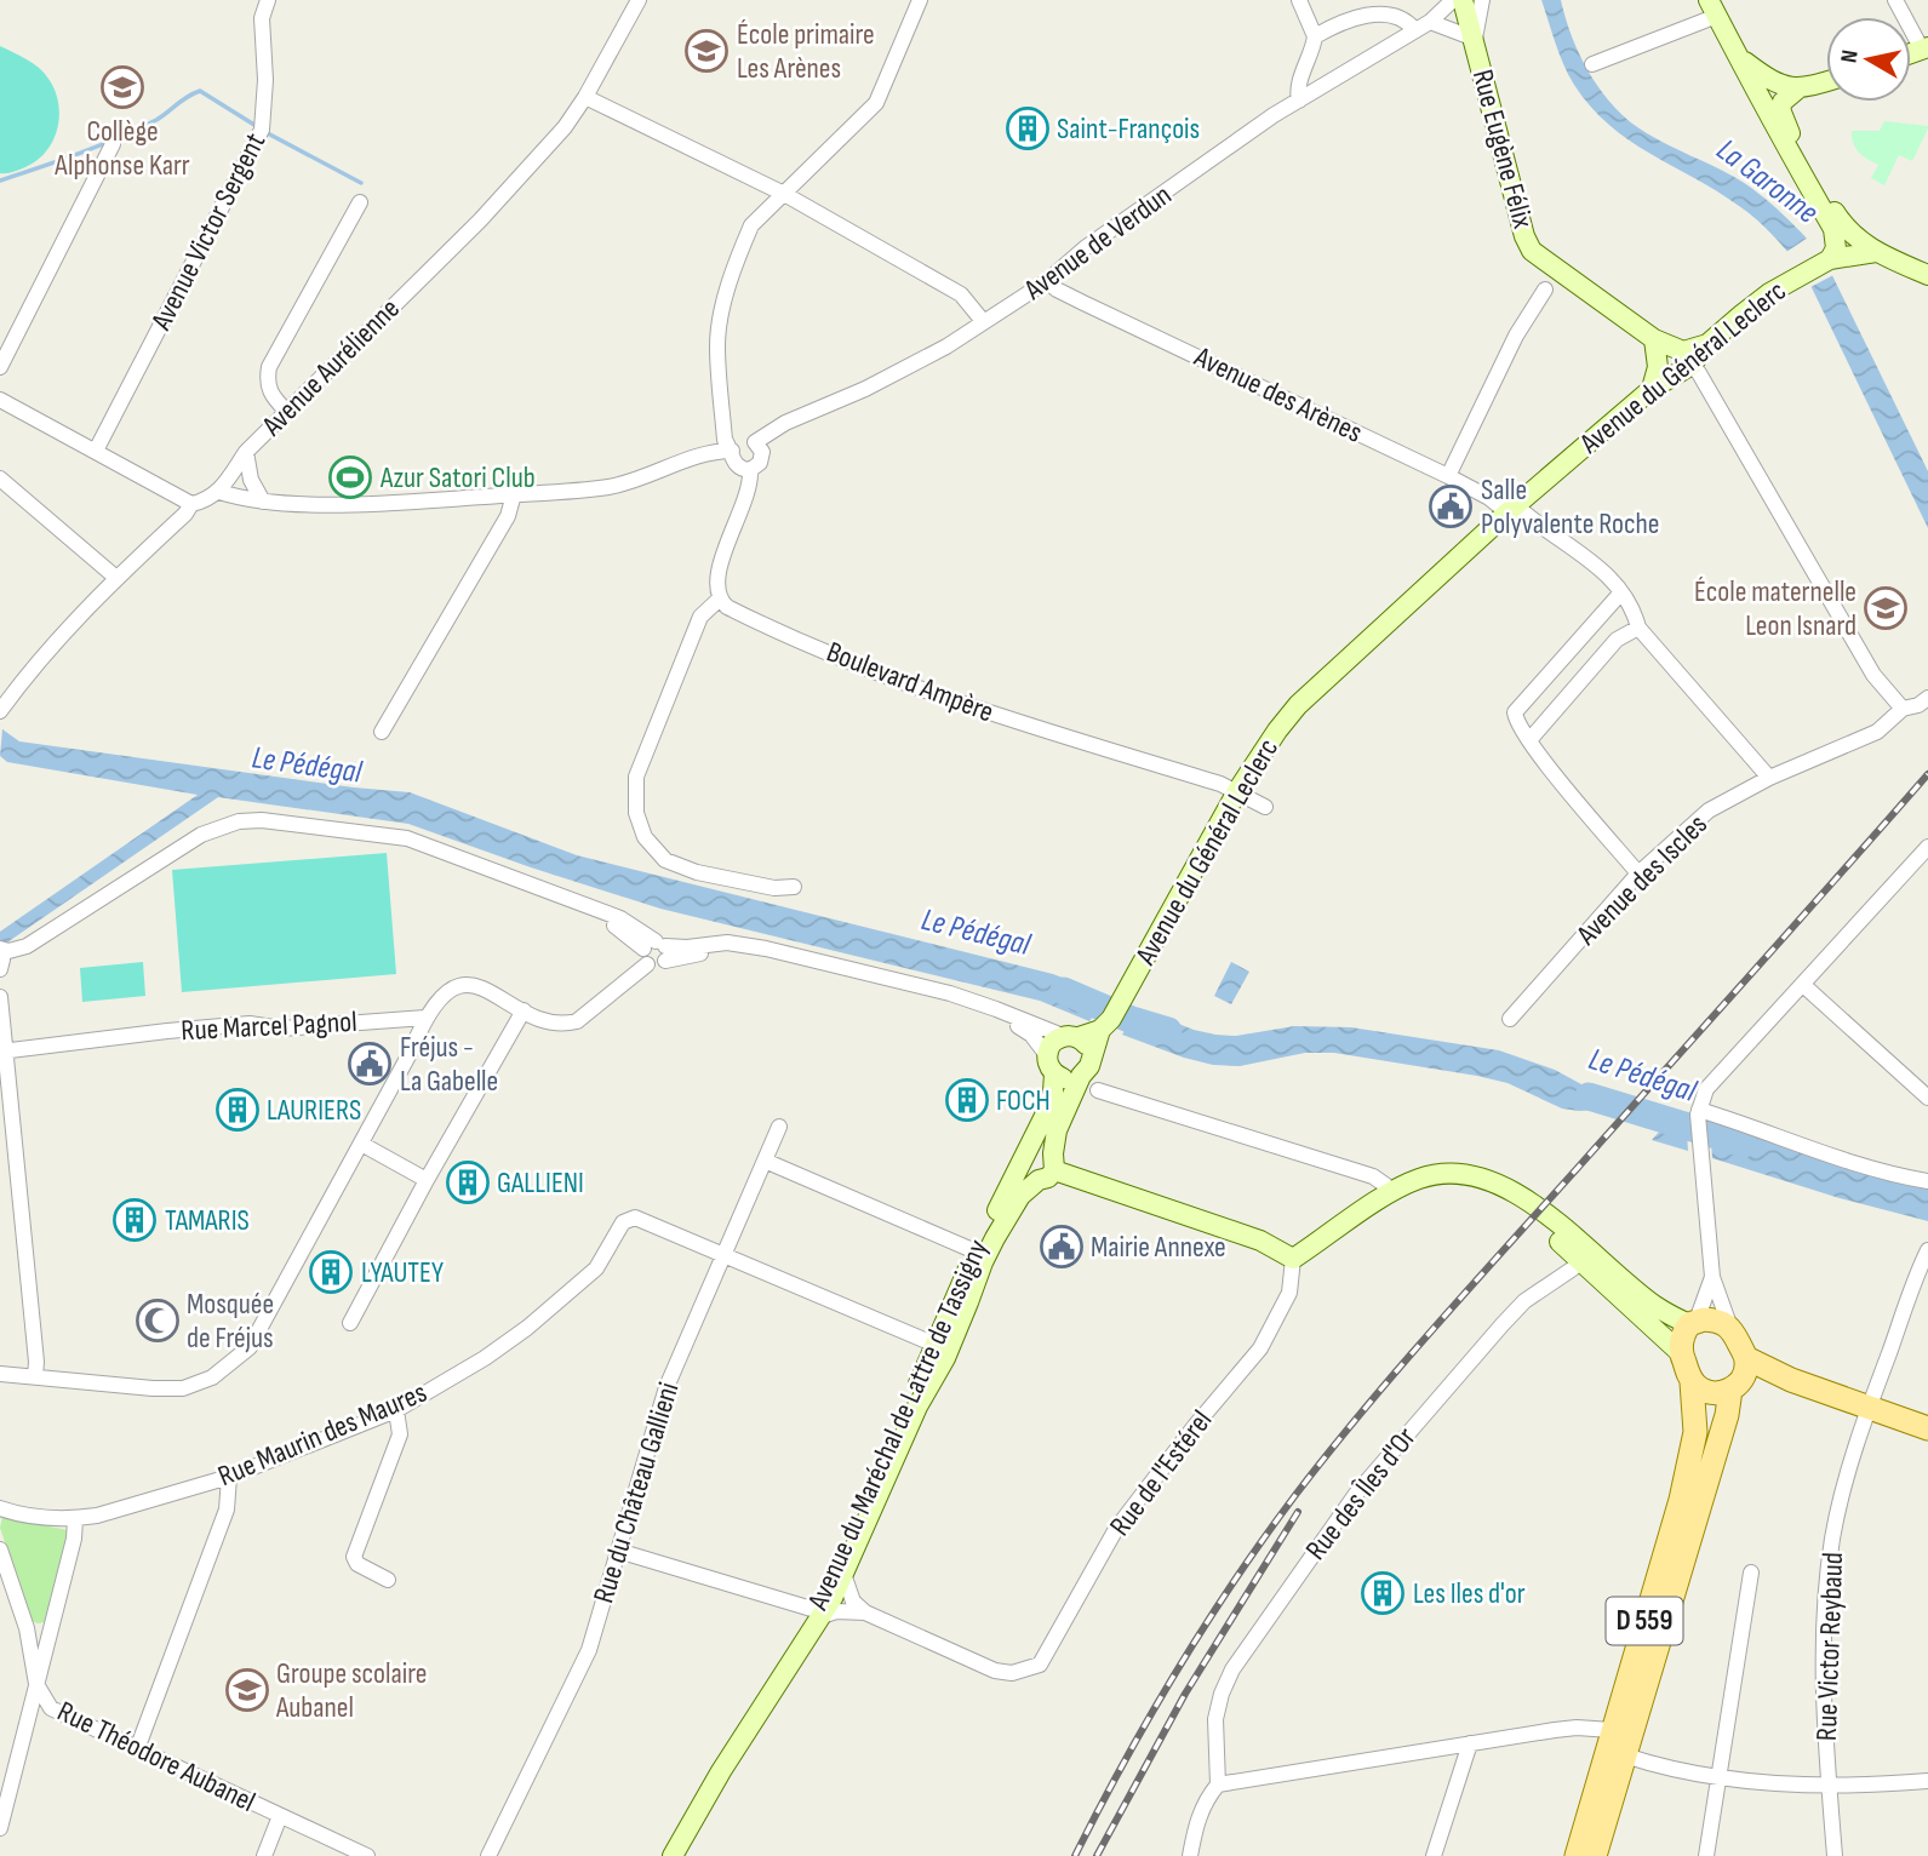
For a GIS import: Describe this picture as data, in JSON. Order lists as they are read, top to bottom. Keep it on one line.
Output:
{"streets":{"main road":["Rue Eugène Félix","Avenue du Général Leclerc","Avenue du Maréchal de Lattre de Tassigny","D 559"],"street":["Avenue Victor Sergent","Avenue de Verdun","Avenue Aurélienne","Avenue des Arènes","Boulevard Ampère","Avenue des Iscles","Rue Marcel Pagnol","Rue Maurin des Maures","Rue de l'Estérel","Rue du Château Gallieni","Rue des Îles d'Or","Rue Victor Reybaud","Rue Théodore Aubanel"]},"crossings":[["Rue Eugène Félix","Avenue du Général Leclerc"],["Avenue de Verdun","Avenue des Arènes"],["Avenue du Général Leclerc","Avenue des Arènes"],["Avenue du Général Leclerc","Boulevard Ampère"],["Avenue du Général Leclerc","Avenue du Maréchal de Lattre de Tassigny"],["Avenue des Arènes","Avenue des Iscles"],["Rue Maurin des Maures","Rue du Château Gallieni"]],"water":["La Garonne","Le Pédégal"],"places":{"school or university":["École primaire Les Arènes","Collège Alphonse Karr","École maternelle Leon Isnard","Groupe scolaire Aubanel"],"building":["Saint-François","FOCH","LAURIERS","GALLIENI","TAMARIS","LYAUTEY","Les Iles d'or"],"sports":["Azur Satori Club"],"public building":["Salle Polyvalente Roche","Fréjus - La Gabelle","Mairie Annexe"],"mosque":["Mosquée de Fréjus"]},"north":"left"}
